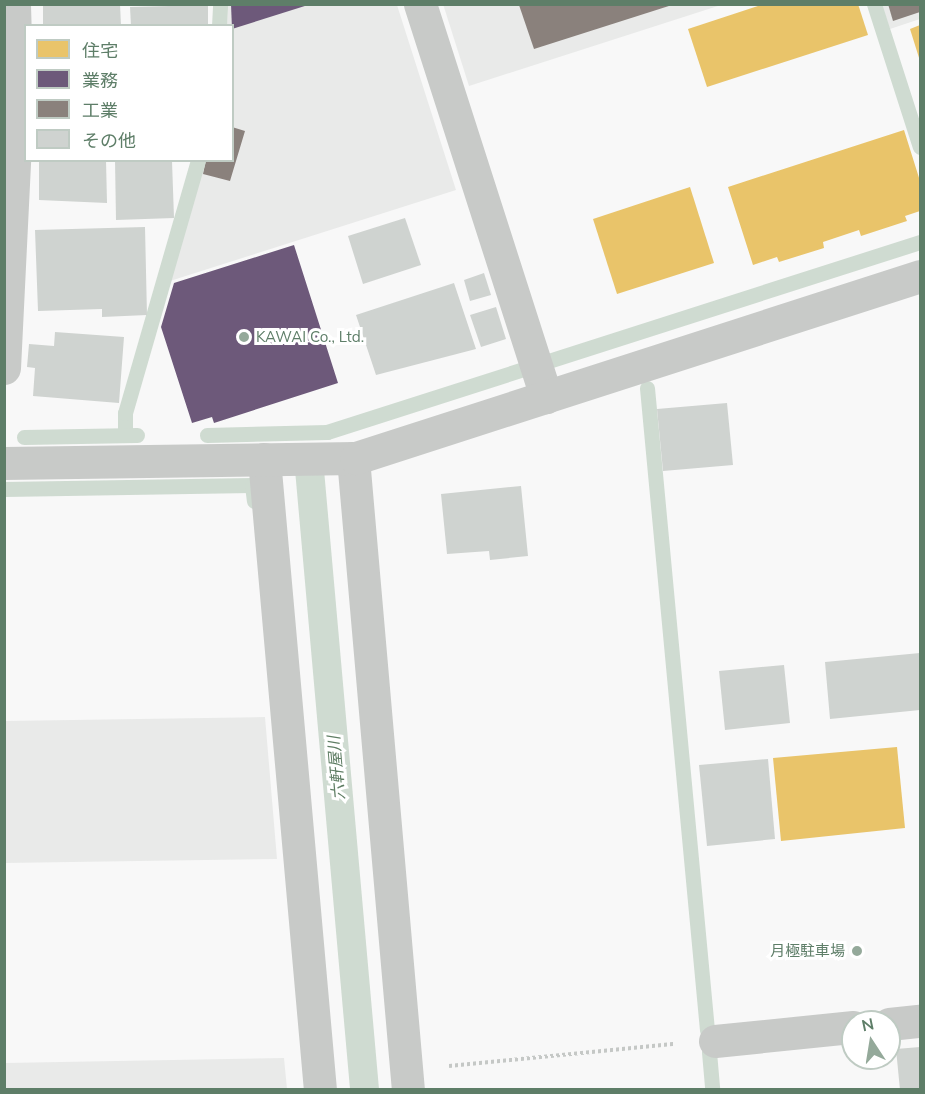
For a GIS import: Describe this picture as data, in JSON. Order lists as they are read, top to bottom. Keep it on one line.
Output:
{"water":["六軒屋川"],"places":["KAWAI Co., Ltd.","月極駐車場"],"legend":["住宅","業務","工業","その他"],"north":"top"}
